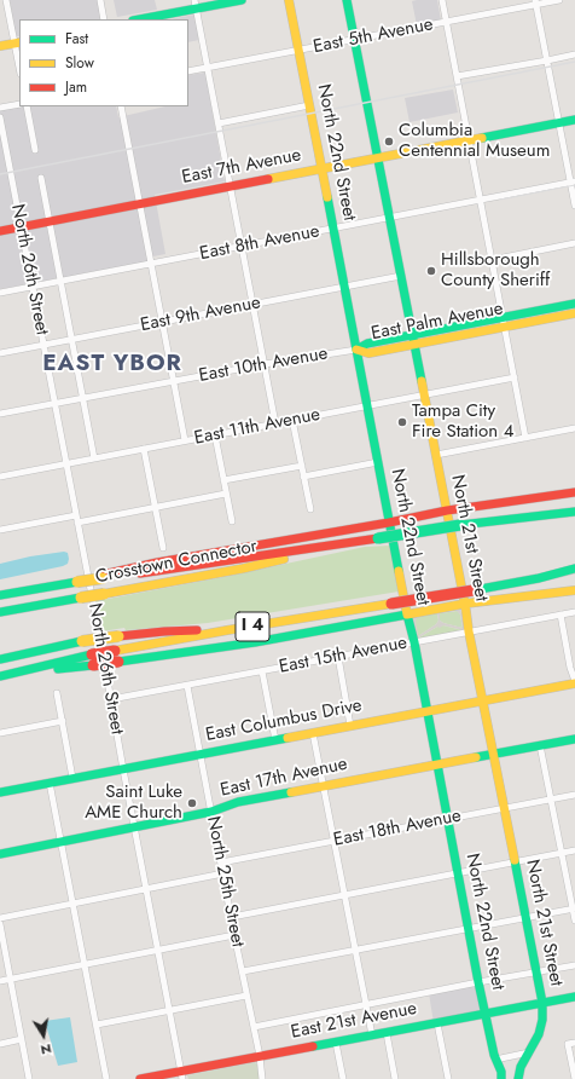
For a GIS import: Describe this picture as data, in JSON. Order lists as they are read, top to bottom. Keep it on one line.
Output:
{"streets":{"main road":["North 22nd Street","East 7th Avenue","East Palm Avenue","North 21st Street","Crosstown Connector","I 4","East Columbus Drive","East 17th Avenue","East 21st Avenue"],"street":["East 5th Avenue","East 8th Avenue","North 26th Street","East 9th Avenue","East 10th Avenue","East 11th Avenue","East 15th Avenue","East 18th Avenue","North 25th Street"]},"crossings":[["East 5th Avenue","North 22nd Street"],["East 5th Avenue","North 21st Street"],["North 22nd Street","East 7th Avenue"],["North 22nd Street","East 8th Avenue"],["North 22nd Street","East 9th Avenue"],["North 22nd Street","East Palm Avenue"],["North 22nd Street","East 10th Avenue"],["North 22nd Street","East 11th Avenue"],["North 22nd Street","East 15th Avenue"],["North 22nd Street","East Columbus Drive"],["North 22nd Street","East 17th Avenue"],["North 22nd Street","East 18th Avenue"],["North 22nd Street","East 21st Avenue"],["East 7th Avenue","North 26th Street"],["East 7th Avenue","North 21st Street"],["East 8th Avenue","North 26th Street"],["East 8th Avenue","North 21st Street"],["North 26th Street","East 9th Avenue"],["North 26th Street","East 10th Avenue"],["North 26th Street","East 11th Avenue"],["North 26th Street","East 15th Avenue"],["North 26th Street","East Columbus Drive"],["North 26th Street","East 17th Avenue"],["North 26th Street","East 21st Avenue"],["East 9th Avenue","North 21st Street"],["East Palm Avenue","East 10th Avenue"],["East Palm Avenue","North 21st Street"],["East 11th Avenue","North 21st Street"],["North 21st Street","East 15th Avenue"],["North 21st Street","East Columbus Drive"],["North 21st Street","East 17th Avenue"],["North 21st Street","East 18th Avenue"],["North 21st Street","East 21st Avenue"],["East 15th Avenue","North 25th Street"],["East Columbus Drive","North 25th Street"],["East 17th Avenue","North 25th Street"],["East 18th Avenue","North 25th Street"],["North 25th Street","East 21st Avenue"]],"districts":["EAST YBOR"],"places":["Columbia Centennial Museum","Hillsborough County Sheriff","Tampa City Fire Station 4","Saint Luke AME Church"],"legend":["Fast","Slow","Jam"],"north":"bottom"}
